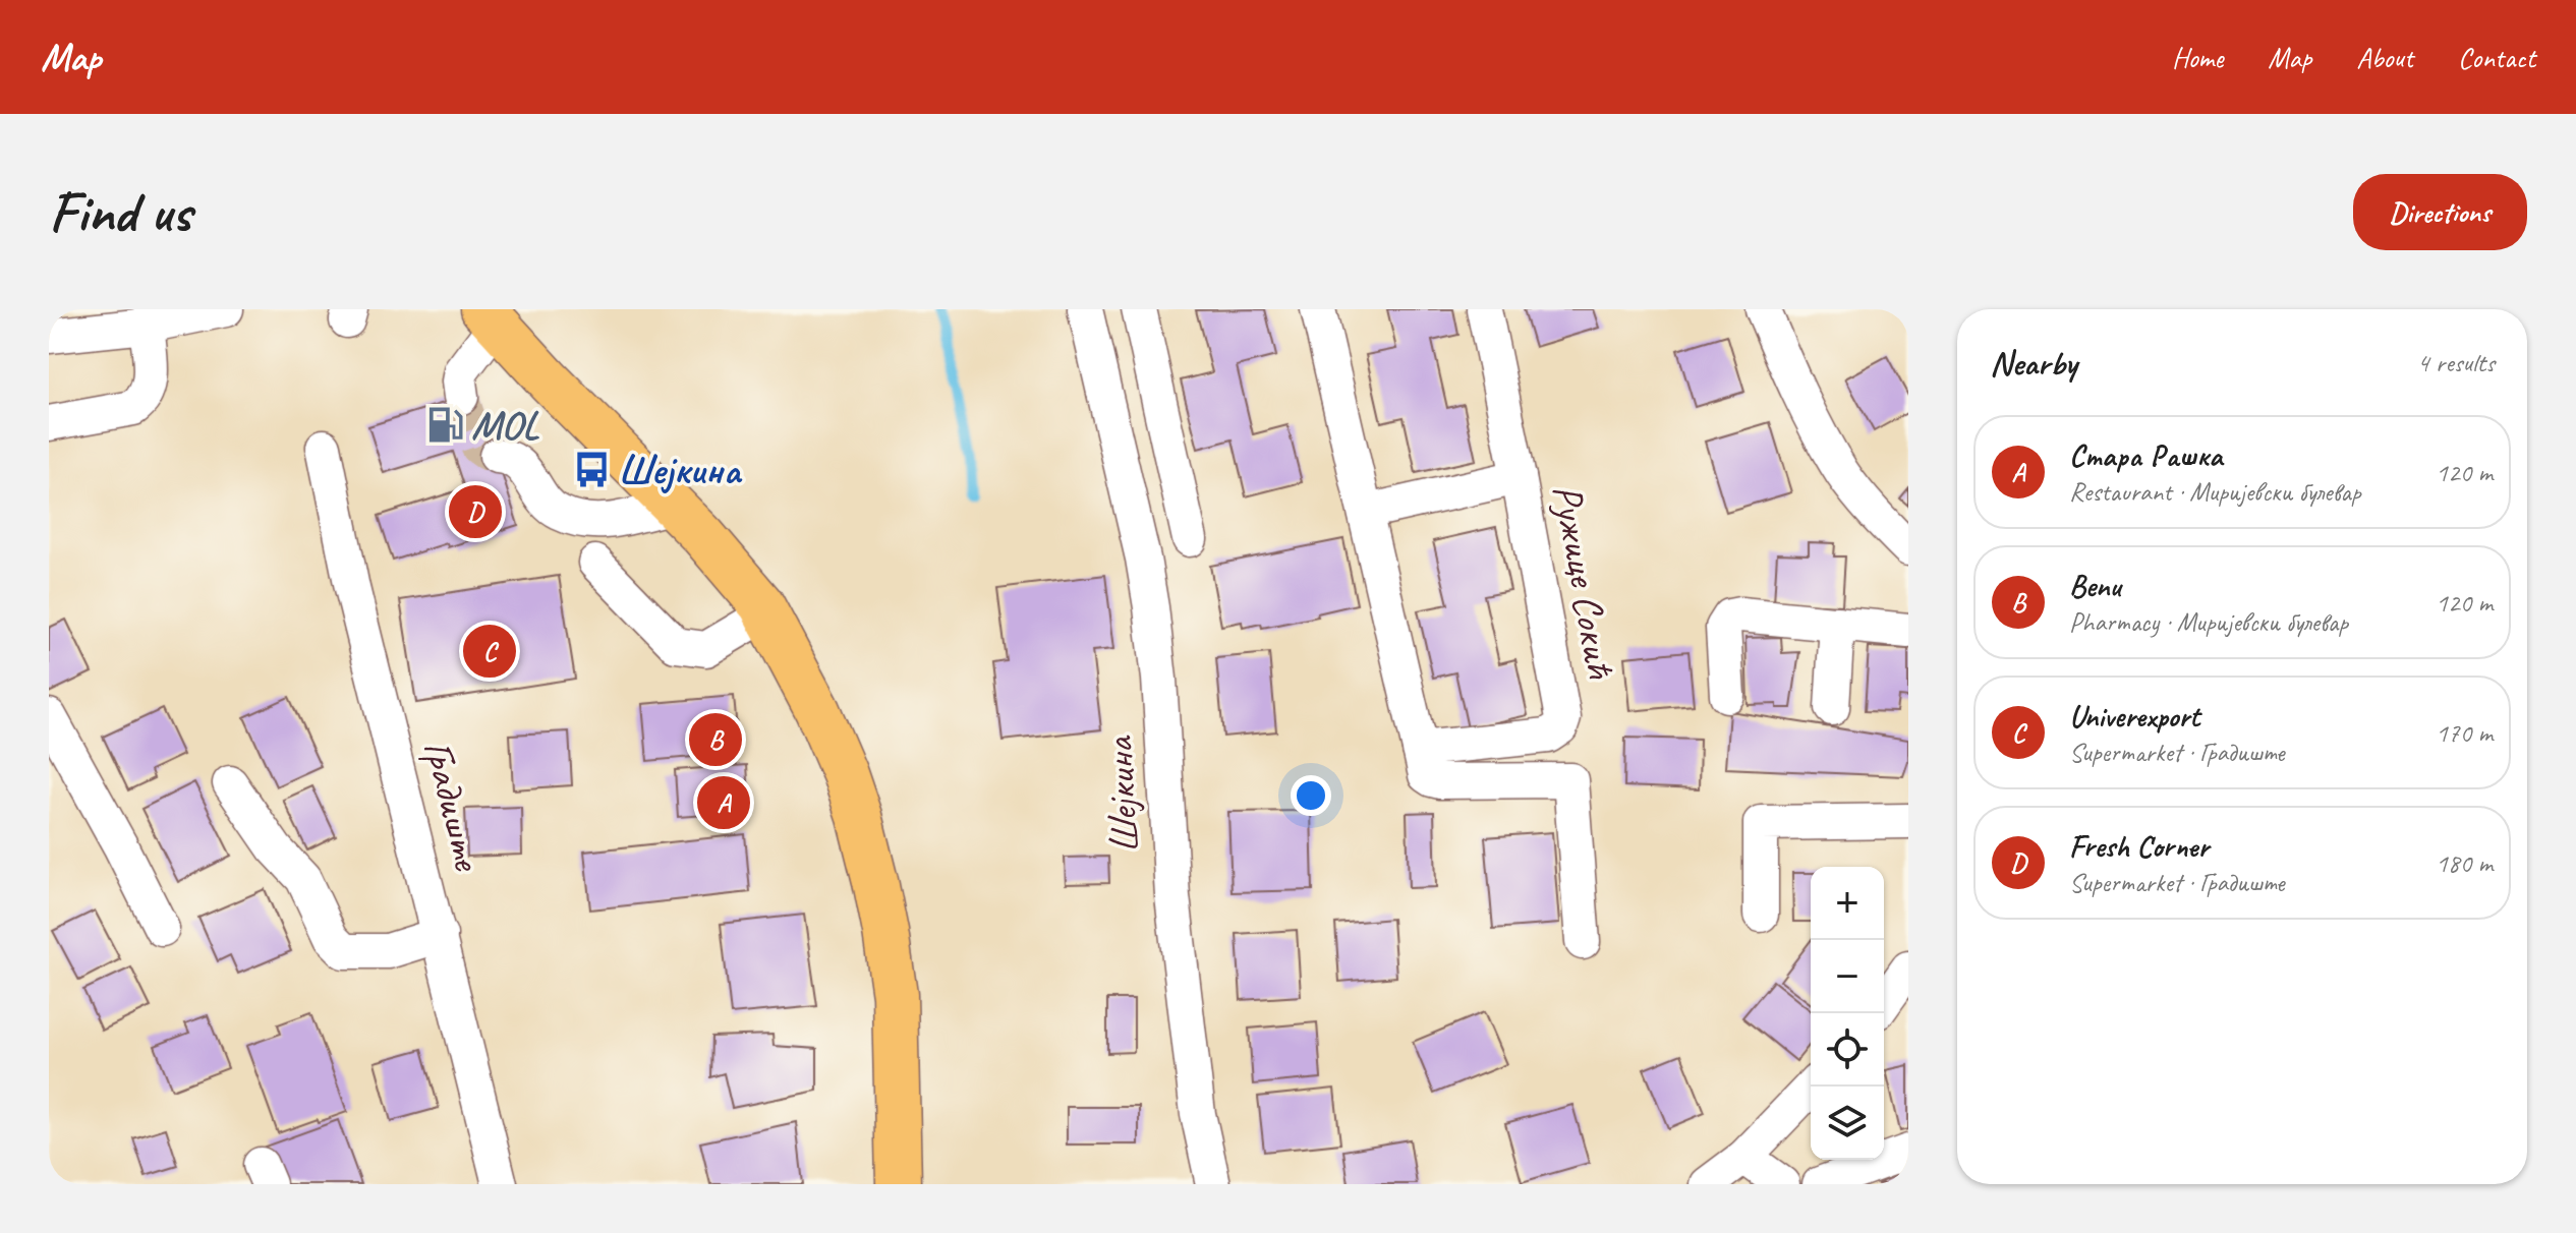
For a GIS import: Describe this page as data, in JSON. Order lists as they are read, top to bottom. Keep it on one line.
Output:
{"streets":{"street":["Ружице Сокић","Шејкина","Градиште"]},"places":{"fuel station":["MOL"],"bus stop":["Шејкина"]},"page":{"header":"Map","nav":["Home","Map","About","Contact"],"buttons":"Directions","title":"Find us","heading":["Nearby","4 results"],"list":[{"mark":"A","name":"Стара Рашка","note":"Restaurant · Миријевски булевар","value":"120 m"},{"mark":"B","name":"Benu","note":"Pharmacy · Миријевски булевар","value":"120 m"},{"mark":"C","name":"Univerexport","note":"Supermarket · Градиште","value":"170 m"},{"mark":"D","name":"Fresh Corner","note":"Supermarket · Градиште","value":"180 m"}],"pins":["D","C","B","A"],"map_buttons":["+","−"]}}
